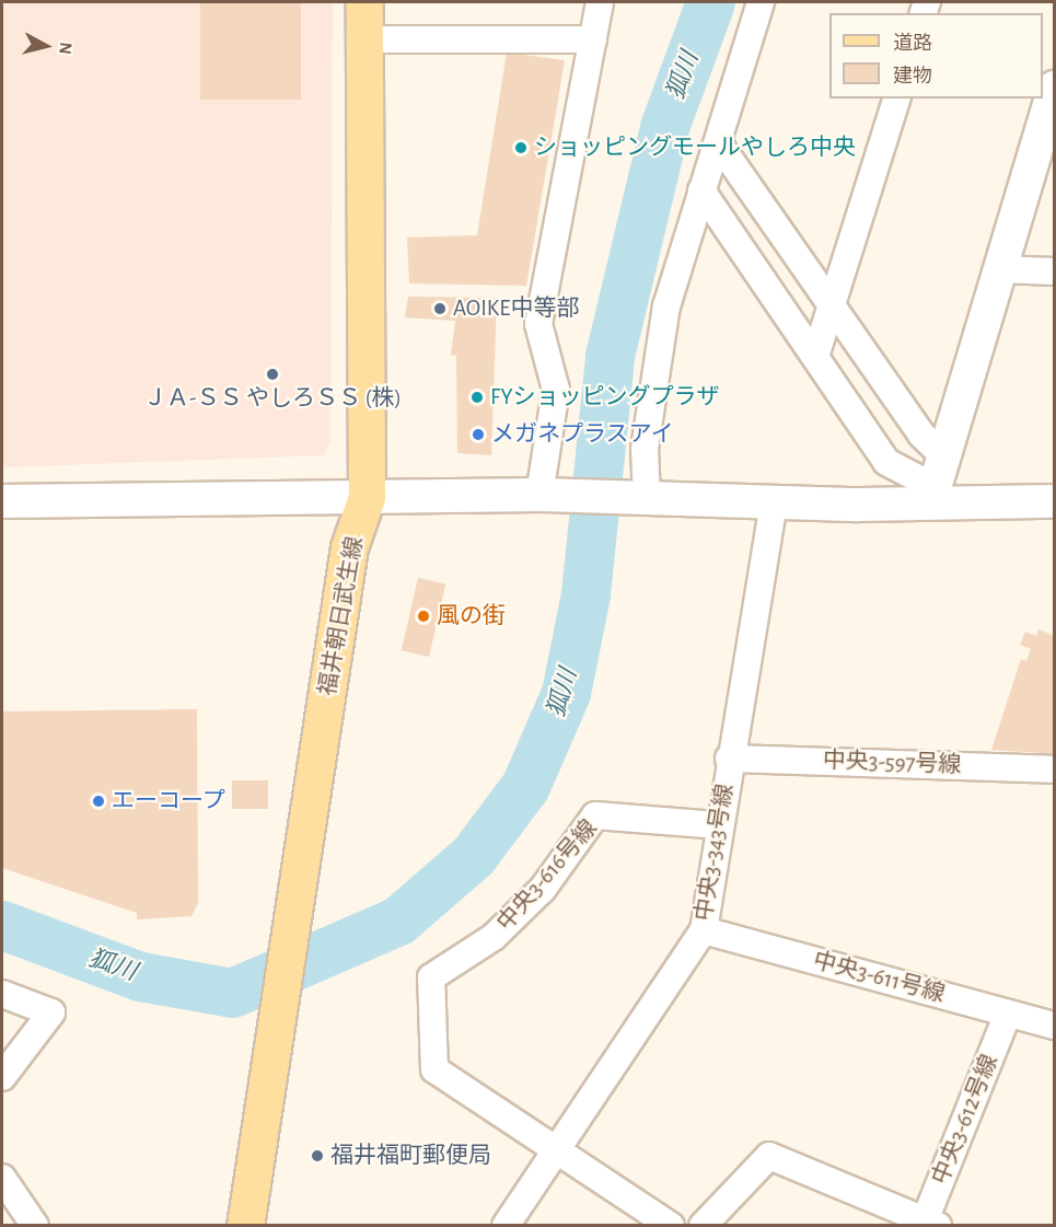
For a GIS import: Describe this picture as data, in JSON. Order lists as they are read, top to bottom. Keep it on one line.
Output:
{"streets":{"main road":["福井朝日武生線"],"street":["中央3-597号線","中央3-343号線","中央3-616号線","中央3-611号線","中央3-612号線"]},"crossings":[["中央3-597号線","中央3-343号線"],["中央3-343号線","中央3-616号線"],["中央3-343号線","中央3-611号線"],["中央3-611号線","中央3-612号線"]],"water":["狐川"],"places":["ショッピングモールやしろ中央","AOIKE中等部","ＪＡ-ＳＳ やしろＳＳ (株)","FYショッピングプラザ","メガネプラスアイ","風の街","エーコープ","福井福町郵便局"],"legend":["道路","建物"],"north":"right"}
